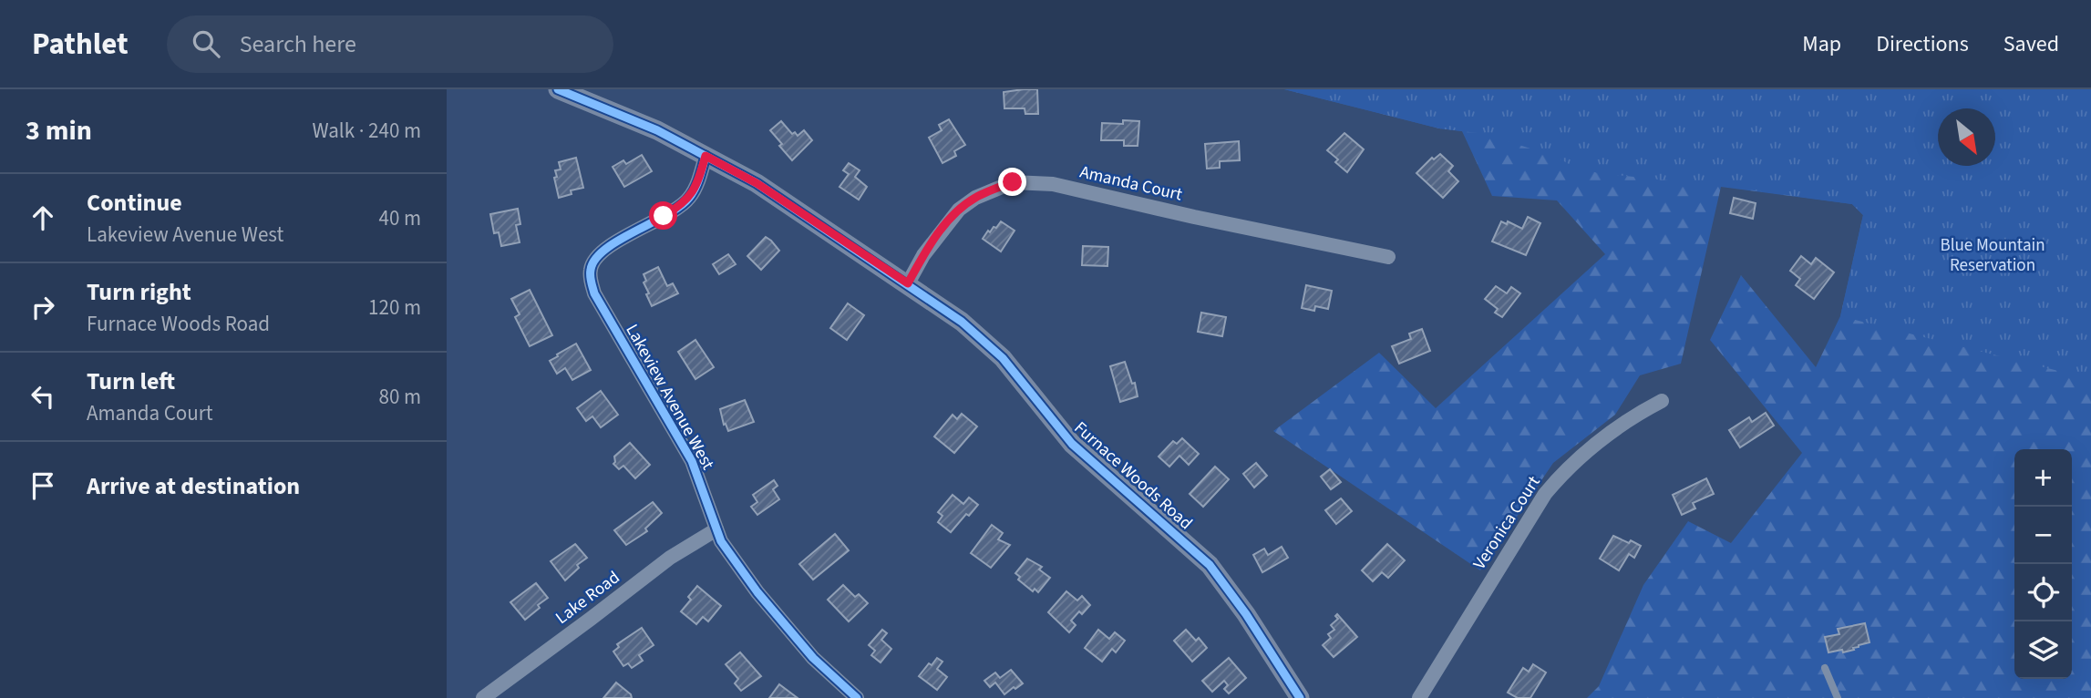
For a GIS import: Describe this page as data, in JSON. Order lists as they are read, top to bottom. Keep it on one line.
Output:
{"streets":{"street":["Amanda Court","Lakeview Avenue West","Furnace Woods Road","Veronica Court","Lake Road"]},"crossings":[["Amanda Court","Furnace Woods Road"],["Lakeview Avenue West","Furnace Woods Road"],["Lakeview Avenue West","Lake Road"]],"parks":["Blue Mountain Reservation"],"north":"bottom right","page":{"header":"Pathlet","search":"Search here","nav":["Map","Directions","Saved"],"heading":["3 min","Walk · 240 m"],"list":[["Continue","Lakeview Avenue West","40 m"],["Turn right","Furnace Woods Road","120 m"],["Turn left","Amanda Court","80 m"],"Arrive at destination"],"map_buttons":["+","−"]}}
